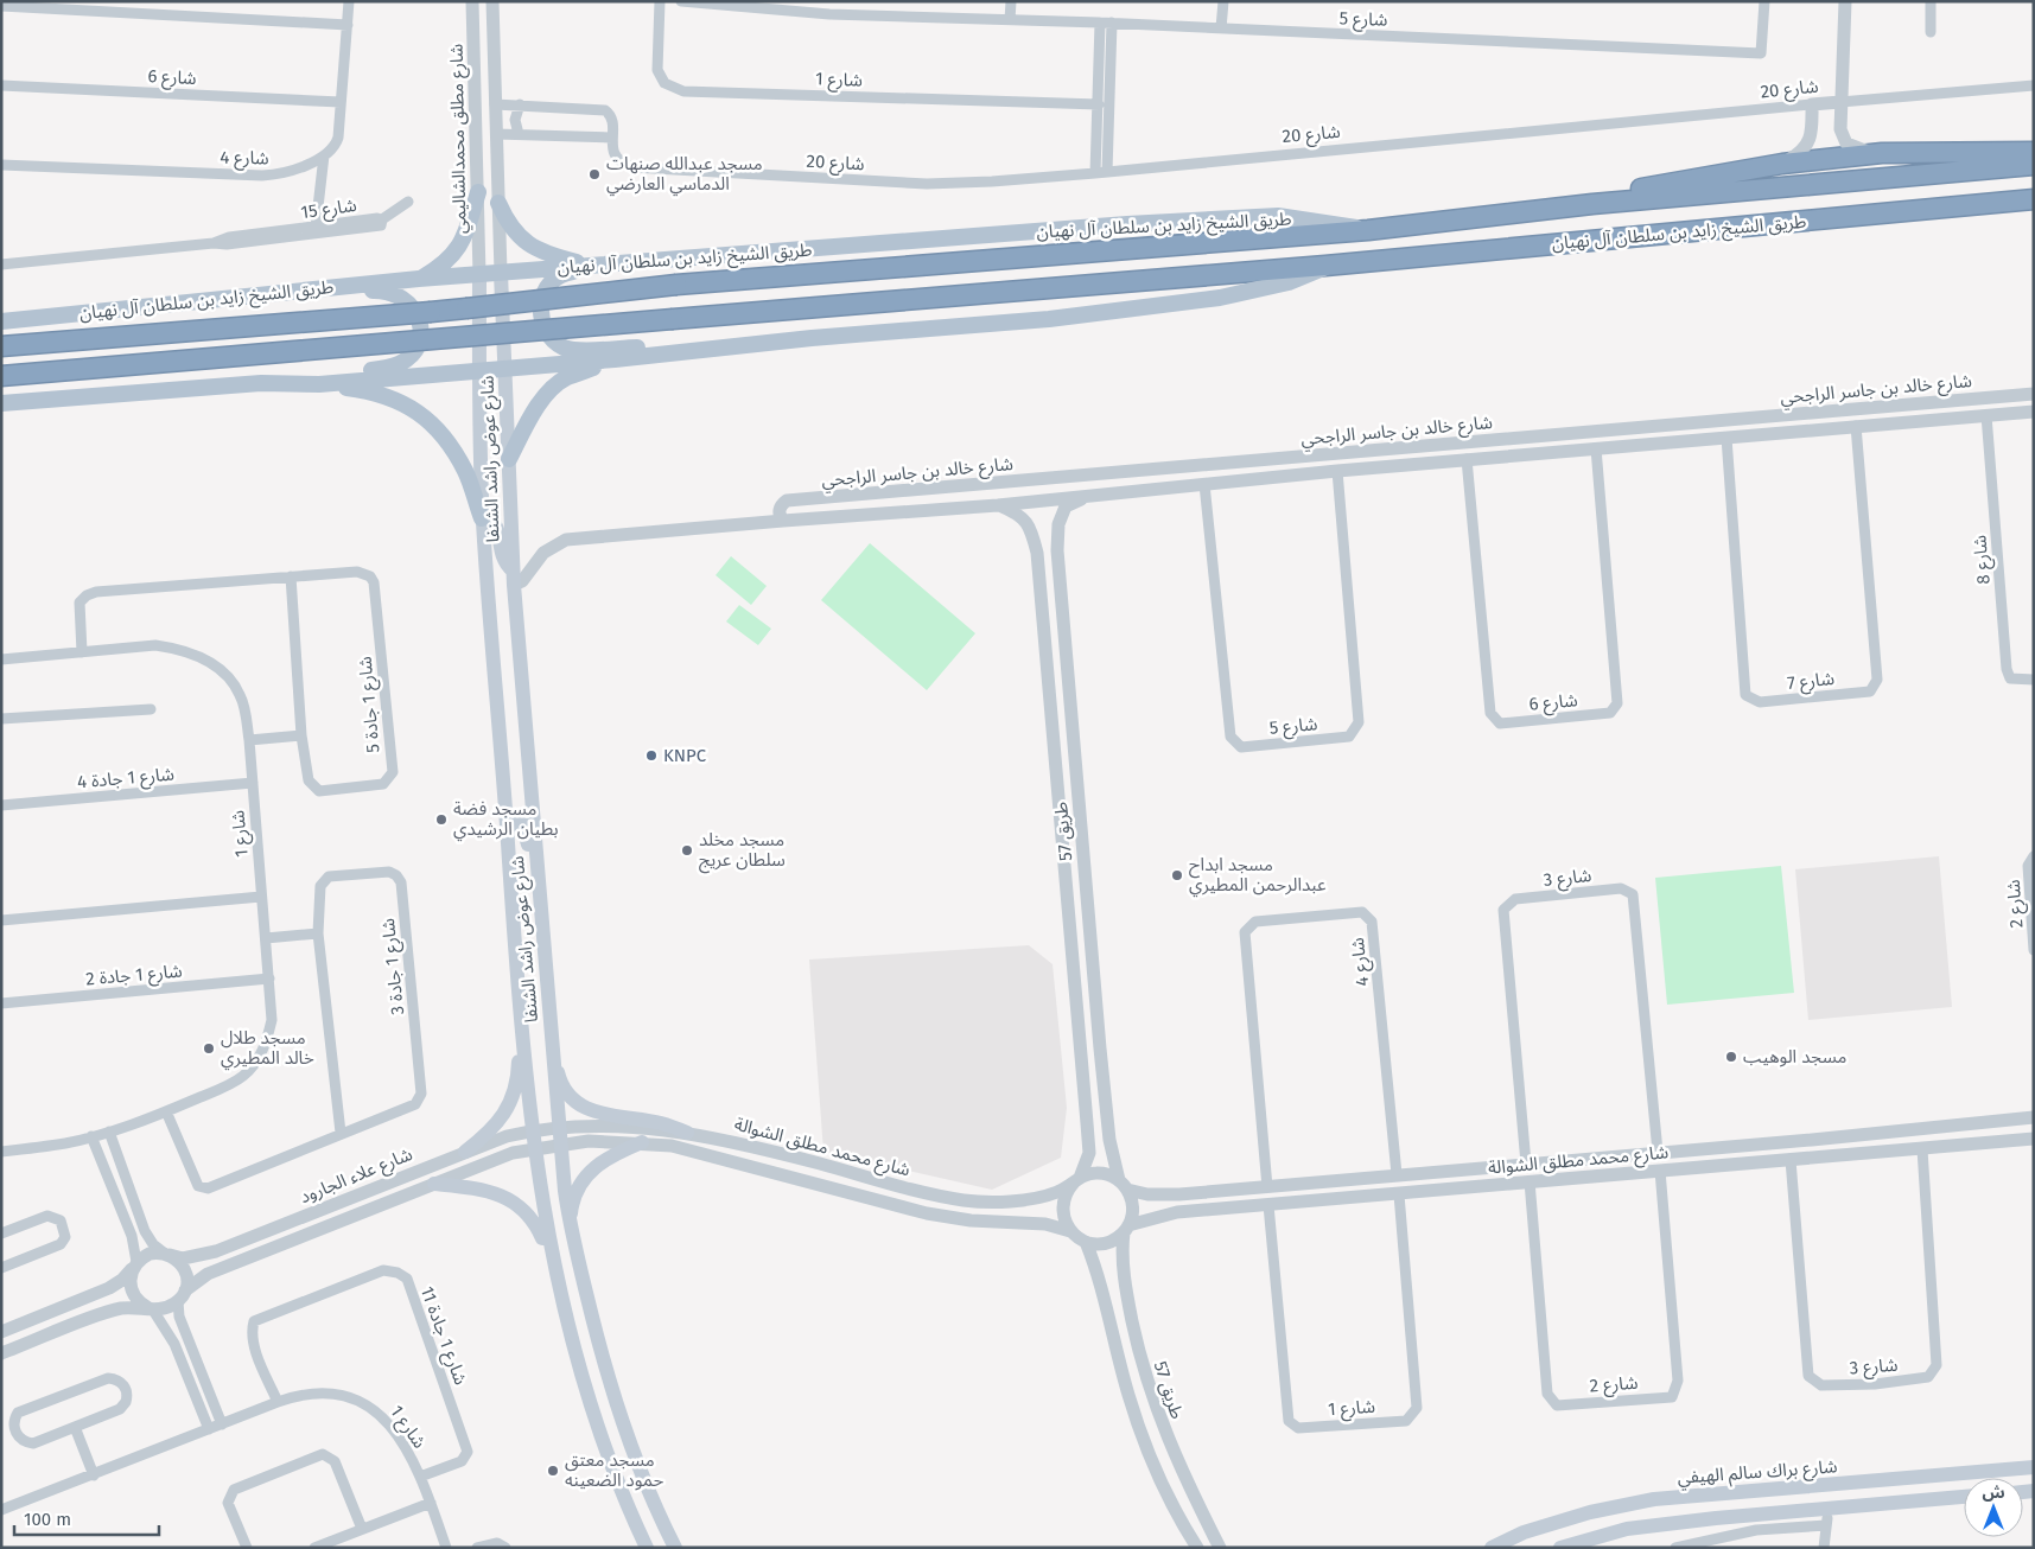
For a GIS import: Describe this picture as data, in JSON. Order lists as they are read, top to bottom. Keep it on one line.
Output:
{"streets":{"highway":["طريق الشيخ زايد بن سلطان آل نهيان"],"main road":["شارع عوض راشد الشنفا","شارع براك سالم الهيفي"],"street":["شارع 5","شارع 6","شارع 1","شارع 20","شارع مطلق محمدالشاليمي","شارع 4","شارع 15","شارع خالد بن جاسر الراجحي","شارع 8","شارع 7","شارع 1 جادة 5","شارع 1 جادة 4","طريق 57","شارع 3","شارع 2","شارع 1 جادة 3","شارع 1 جادة 2","شارع محمد مطلق الشوالة","شارع علاء الجارود","شارع 1 جادة 11"]},"crossings":[["شارع 5","شارع خالد بن جاسر الراجحي"],["شارع 6","شارع خالد بن جاسر الراجحي"],["شارع 1","شارع 1 جادة 5"],["شارع 1","شارع 1 جادة 4"],["شارع 1","شارع 1 جادة 3"],["شارع 1","شارع 1 جادة 2"],["شارع 1","شارع محمد مطلق الشوالة"],["شارع 1","شارع 1 جادة 11"],["شارع 20","شارع مطلق محمدالشاليمي"],["شارع مطلق محمدالشاليمي","طريق الشيخ زايد بن سلطان آل نهيان"],["شارع مطلق محمدالشاليمي","شارع عوض راشد الشنفا"],["شارع 4","شارع محمد مطلق الشوالة"],["طريق الشيخ زايد بن سلطان آل نهيان","شارع عوض راشد الشنفا"],["شارع خالد بن جاسر الراجحي","شارع عوض راشد الشنفا"],["شارع خالد بن جاسر الراجحي","شارع 8"],["شارع خالد بن جاسر الراجحي","شارع 7"],["شارع خالد بن جاسر الراجحي","طريق 57"],["شارع عوض راشد الشنفا","شارع محمد مطلق الشوالة"],["شارع عوض راشد الشنفا","شارع علاء الجارود"],["طريق 57","شارع محمد مطلق الشوالة"],["شارع 3","شارع محمد مطلق الشوالة"],["شارع 2","شارع محمد مطلق الشوالة"],["شارع محمد مطلق الشوالة","شارع علاء الجارود"]],"places":["مسجد عبدالله صنهات الدماسي العارضي","KNPC","مسجد فضة بطيان الرشيدي","مسجد مخلد سلطان عريج","مسجد ابداح عبدالرحمن المطيري","مسجد طلال خالد المطيري","مسجد الوهيب","مسجد معتق حمود الضعينه"],"scale_bar":"100 m","north":"top"}
